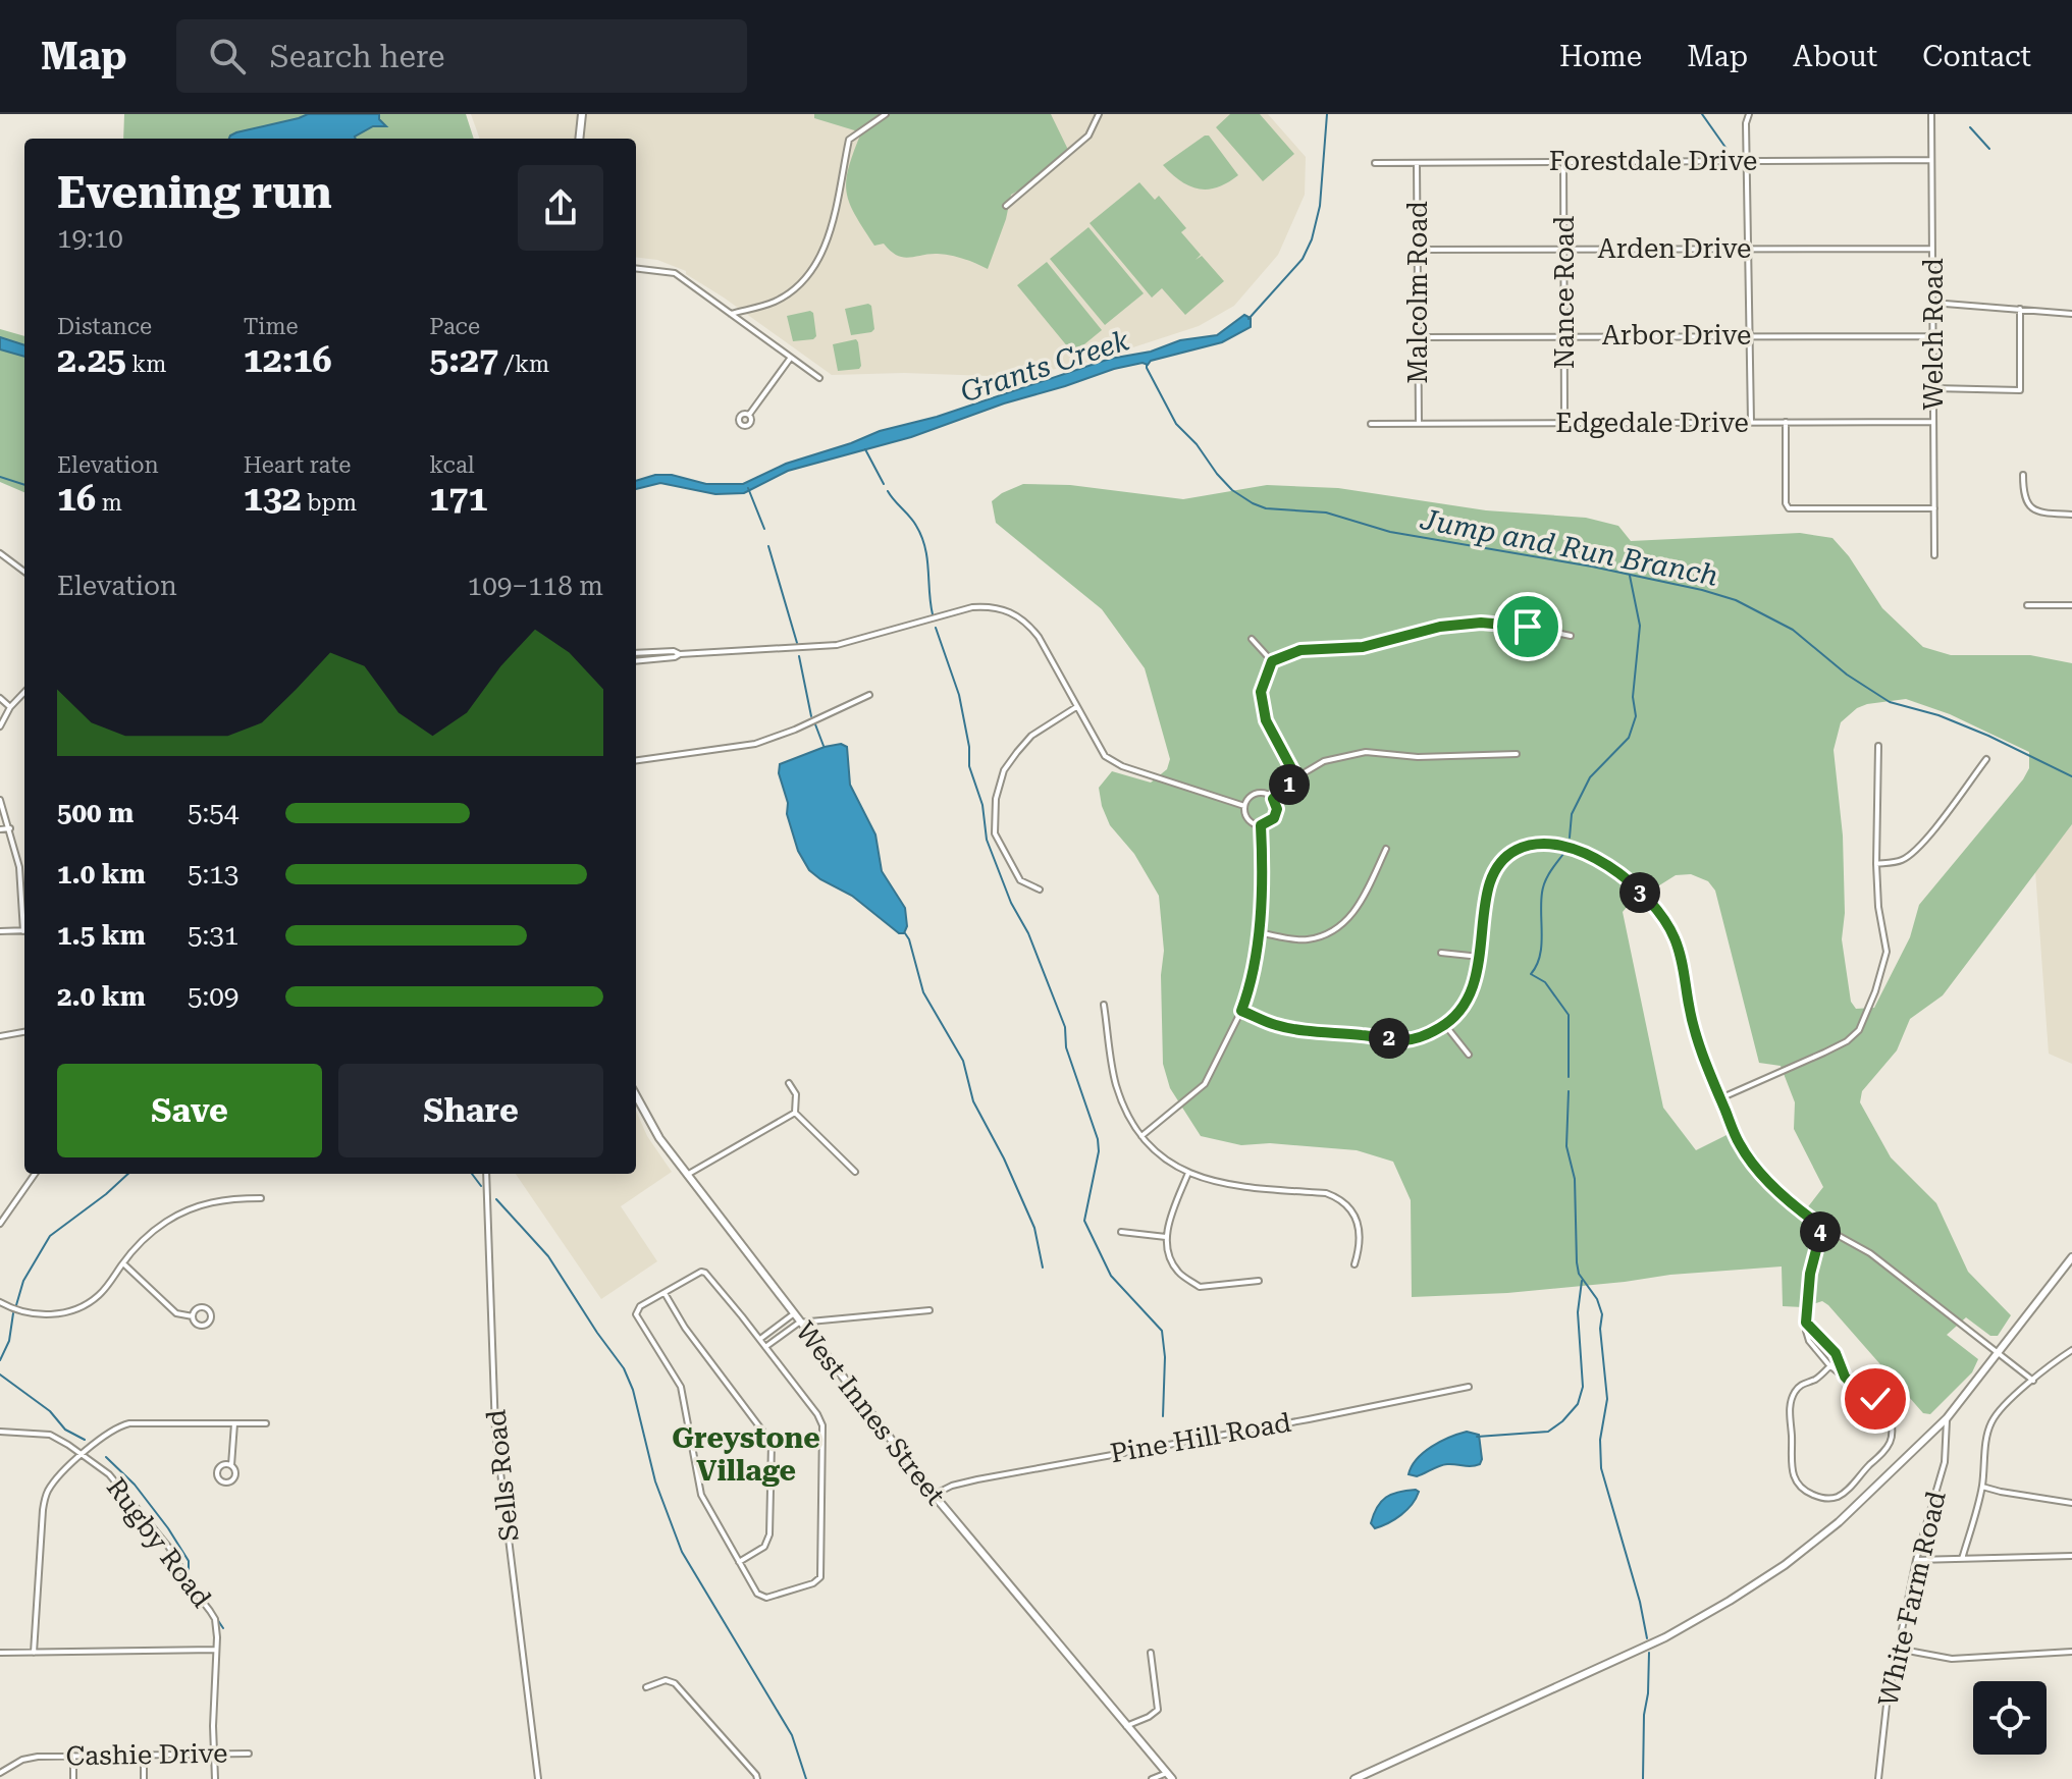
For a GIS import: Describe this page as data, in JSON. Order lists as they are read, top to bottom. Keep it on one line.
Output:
{"streets":{"main road":["West Innes Street"],"street":["Forestdale Drive","Arden Drive","Malcolm Road","Nance Road","Welch Road","Arbor Drive","Edgedale Drive","Pine Hill Road","Sells Road","Rugby Road","White Farm Road","Cashie Drive"]},"crossings":[["Forestdale Drive","Malcolm Road"],["Forestdale Drive","Nance Road"],["Forestdale Drive","Welch Road"],["Arden Drive","Malcolm Road"],["Arden Drive","Nance Road"],["Arden Drive","Welch Road"],["Malcolm Road","Arbor Drive"],["Malcolm Road","Edgedale Drive"],["Nance Road","Arbor Drive"],["Nance Road","Edgedale Drive"],["Welch Road","Arbor Drive"],["Welch Road","Edgedale Drive"],["West Innes Street","Pine Hill Road"],["Rugby Road","Cashie Drive"]],"districts":["Greystone Village"],"water":["Grants Creek","Jump and Run Branch"],"page":{"header":"Map","search":"Search here","nav":["Home","Map","About","Contact"],"heading":["Evening run","19:10"],"stats":[["Distance","2.25 km"],["Time","12:16"],["Pace","5:27 /km"],["Elevation","16 m"],["Heart rate","132 bpm"],["kcal","171"]],"chart":["Elevation","109–118 m"],"pins":["1","3","2","4"],"list":[{"name":"500 m","note":"5:54"},{"name":"1.0 km","note":"5:13"},{"name":"1.5 km","note":"5:31"},{"name":"2.0 km","note":"5:09"}],"buttons":["Save","Share"]}}
